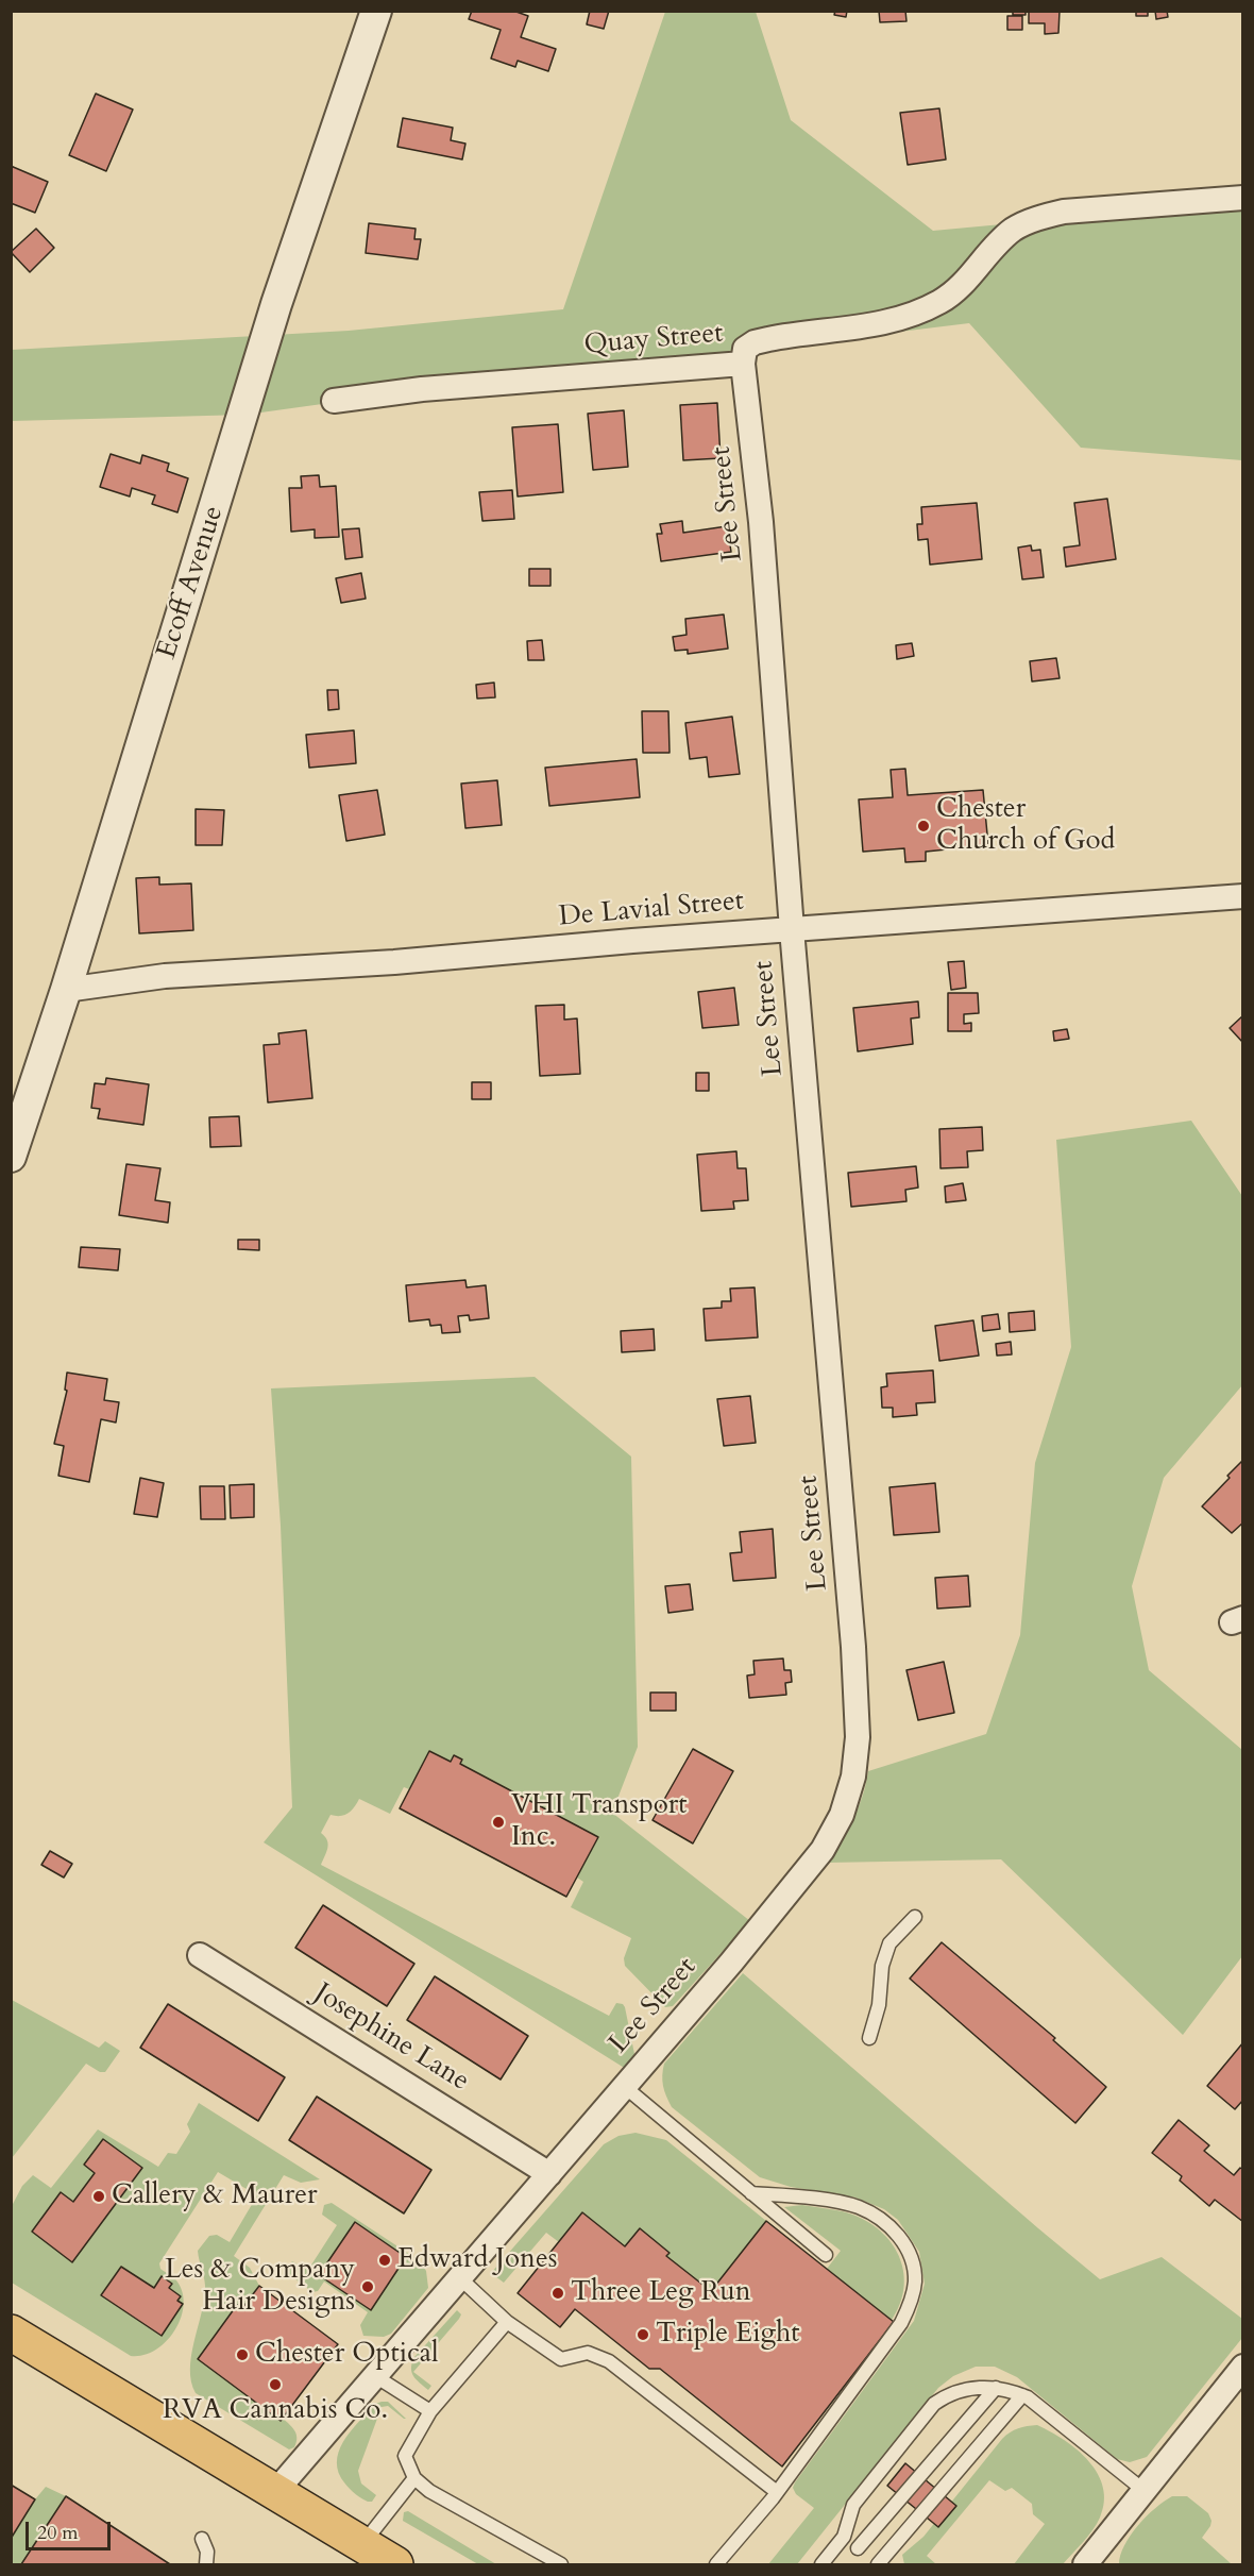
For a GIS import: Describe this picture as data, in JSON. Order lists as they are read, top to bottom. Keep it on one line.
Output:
{"streets":{"street":["Quay Street","Lee Street","Ecoff Avenue","De Lavial Street","Josephine Lane"]},"crossings":[["Quay Street","Lee Street"],["Lee Street","De Lavial Street"],["Lee Street","Josephine Lane"],["Ecoff Avenue","De Lavial Street"]],"places":["Chester Church of God","VHI Transport Inc.","Callery & Maurer","Edward Jones","Les & Company Hair Designs","Three Leg Run","Triple Eight","Chester Optical","RVA Cannabis Co."],"scale_bar":"20 m"}
